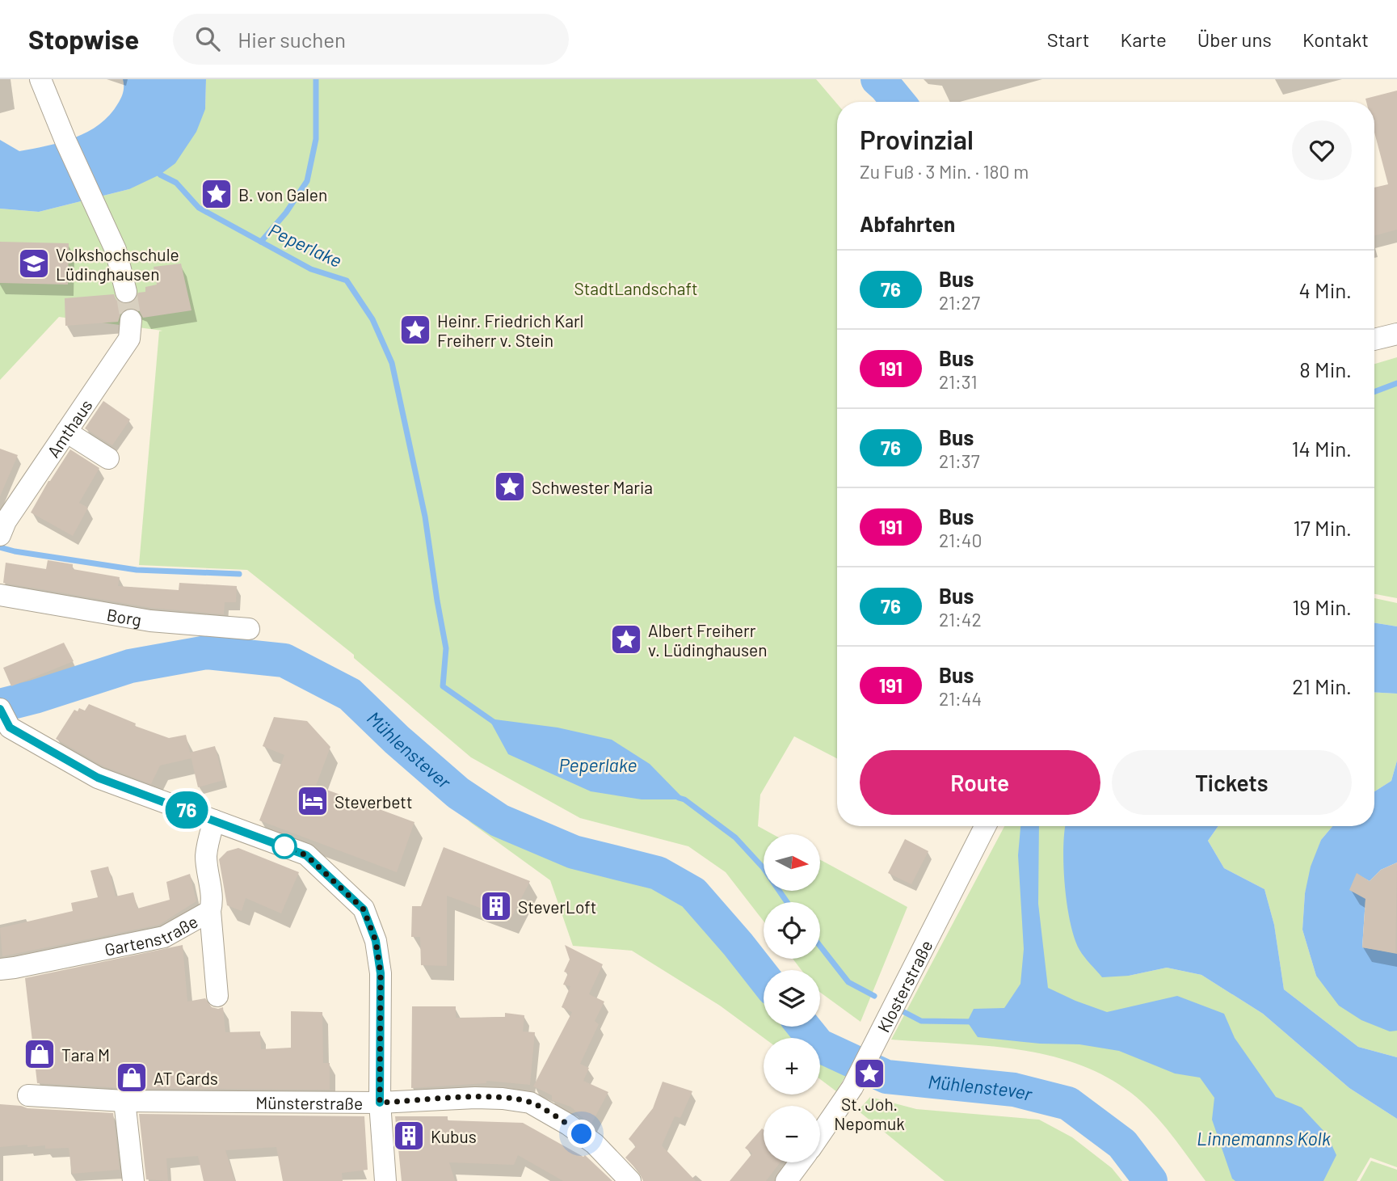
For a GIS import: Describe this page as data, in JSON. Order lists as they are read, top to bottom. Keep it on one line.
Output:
{"streets":{"street":["Amthaus","Borg","Gartenstraße","Klosterstraße","Münsterstraße"]},"water":["Peperlake","Mühlenstever","Linnemanns Kolk"],"parks":["StadtLandschaft"],"places":{"place":["B. von Galen","Heinr. Friedrich Karl Freiherr v. Stein","Schwester Maria","Albert Freiherr v. Lüdinghausen","St. Joh. Nepomuk"],"school or university":["Volkshochschule Lüdinghausen"],"hotel":["Steverbett"],"building":["SteverLoft","Kubus"],"shop":["Tara M","AT Cards"]},"lines":["bus line 76"],"north":"right","page":{"header":"Stopwise","search":"Hier suchen","nav":["Start","Karte","Über uns","Kontakt"],"on_map":"76","heading":[["Provinzial","Zu Fuß · 3 Min. · 180 m"],"Abfahrten"],"list":[{"mark":"76","name":"Bus","note":"21:27","value":"4 Min."},{"mark":"191","name":"Bus","note":"21:31","value":"8 Min."},{"mark":"76","name":"Bus","note":"21:37","value":"14 Min."},{"mark":"191","name":"Bus","note":"21:40","value":"17 Min."},{"mark":"76","name":"Bus","note":"21:42","value":"19 Min."},{"mark":"191","name":"Bus","note":"21:44","value":"21 Min."}],"buttons":["Route","Tickets"],"map_buttons":["+","−"]}}
